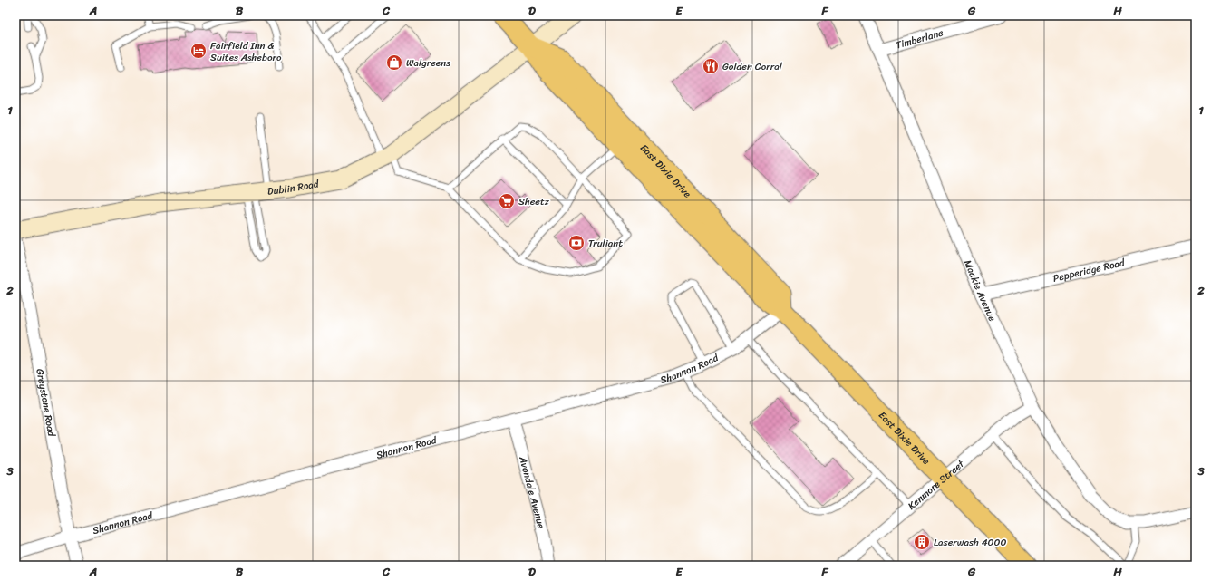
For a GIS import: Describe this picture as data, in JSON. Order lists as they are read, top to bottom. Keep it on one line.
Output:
{"streets":{"main road":["East Dixie Drive"],"street":["Timberlane","Dublin Road","Pepperidge Road","Mackie Avenue","Shannon Road","Greystone Road","Kenmore Street","Avondale Avenue"]},"crossings":[["Timberlane","Mackie Avenue"],["East Dixie Drive","Dublin Road"],["East Dixie Drive","Shannon Road"],["East Dixie Drive","Kenmore Street"],["Pepperidge Road","Mackie Avenue"],["Mackie Avenue","Kenmore Street"],["Shannon Road","Greystone Road"],["Shannon Road","Avondale Avenue"]],"places":{"hotel":["Fairfield Inn & Suites Asheboro"],"shop":["Walgreens"],"restaurant":["Golden Corral"],"supermarket":["Sheetz"],"bank":["Truliant"],"building":["Laserwash 4000"]},"grid":{"columns":["A","B","C","D","E","F","G","H"],"rows":["1","2","3"]}}
